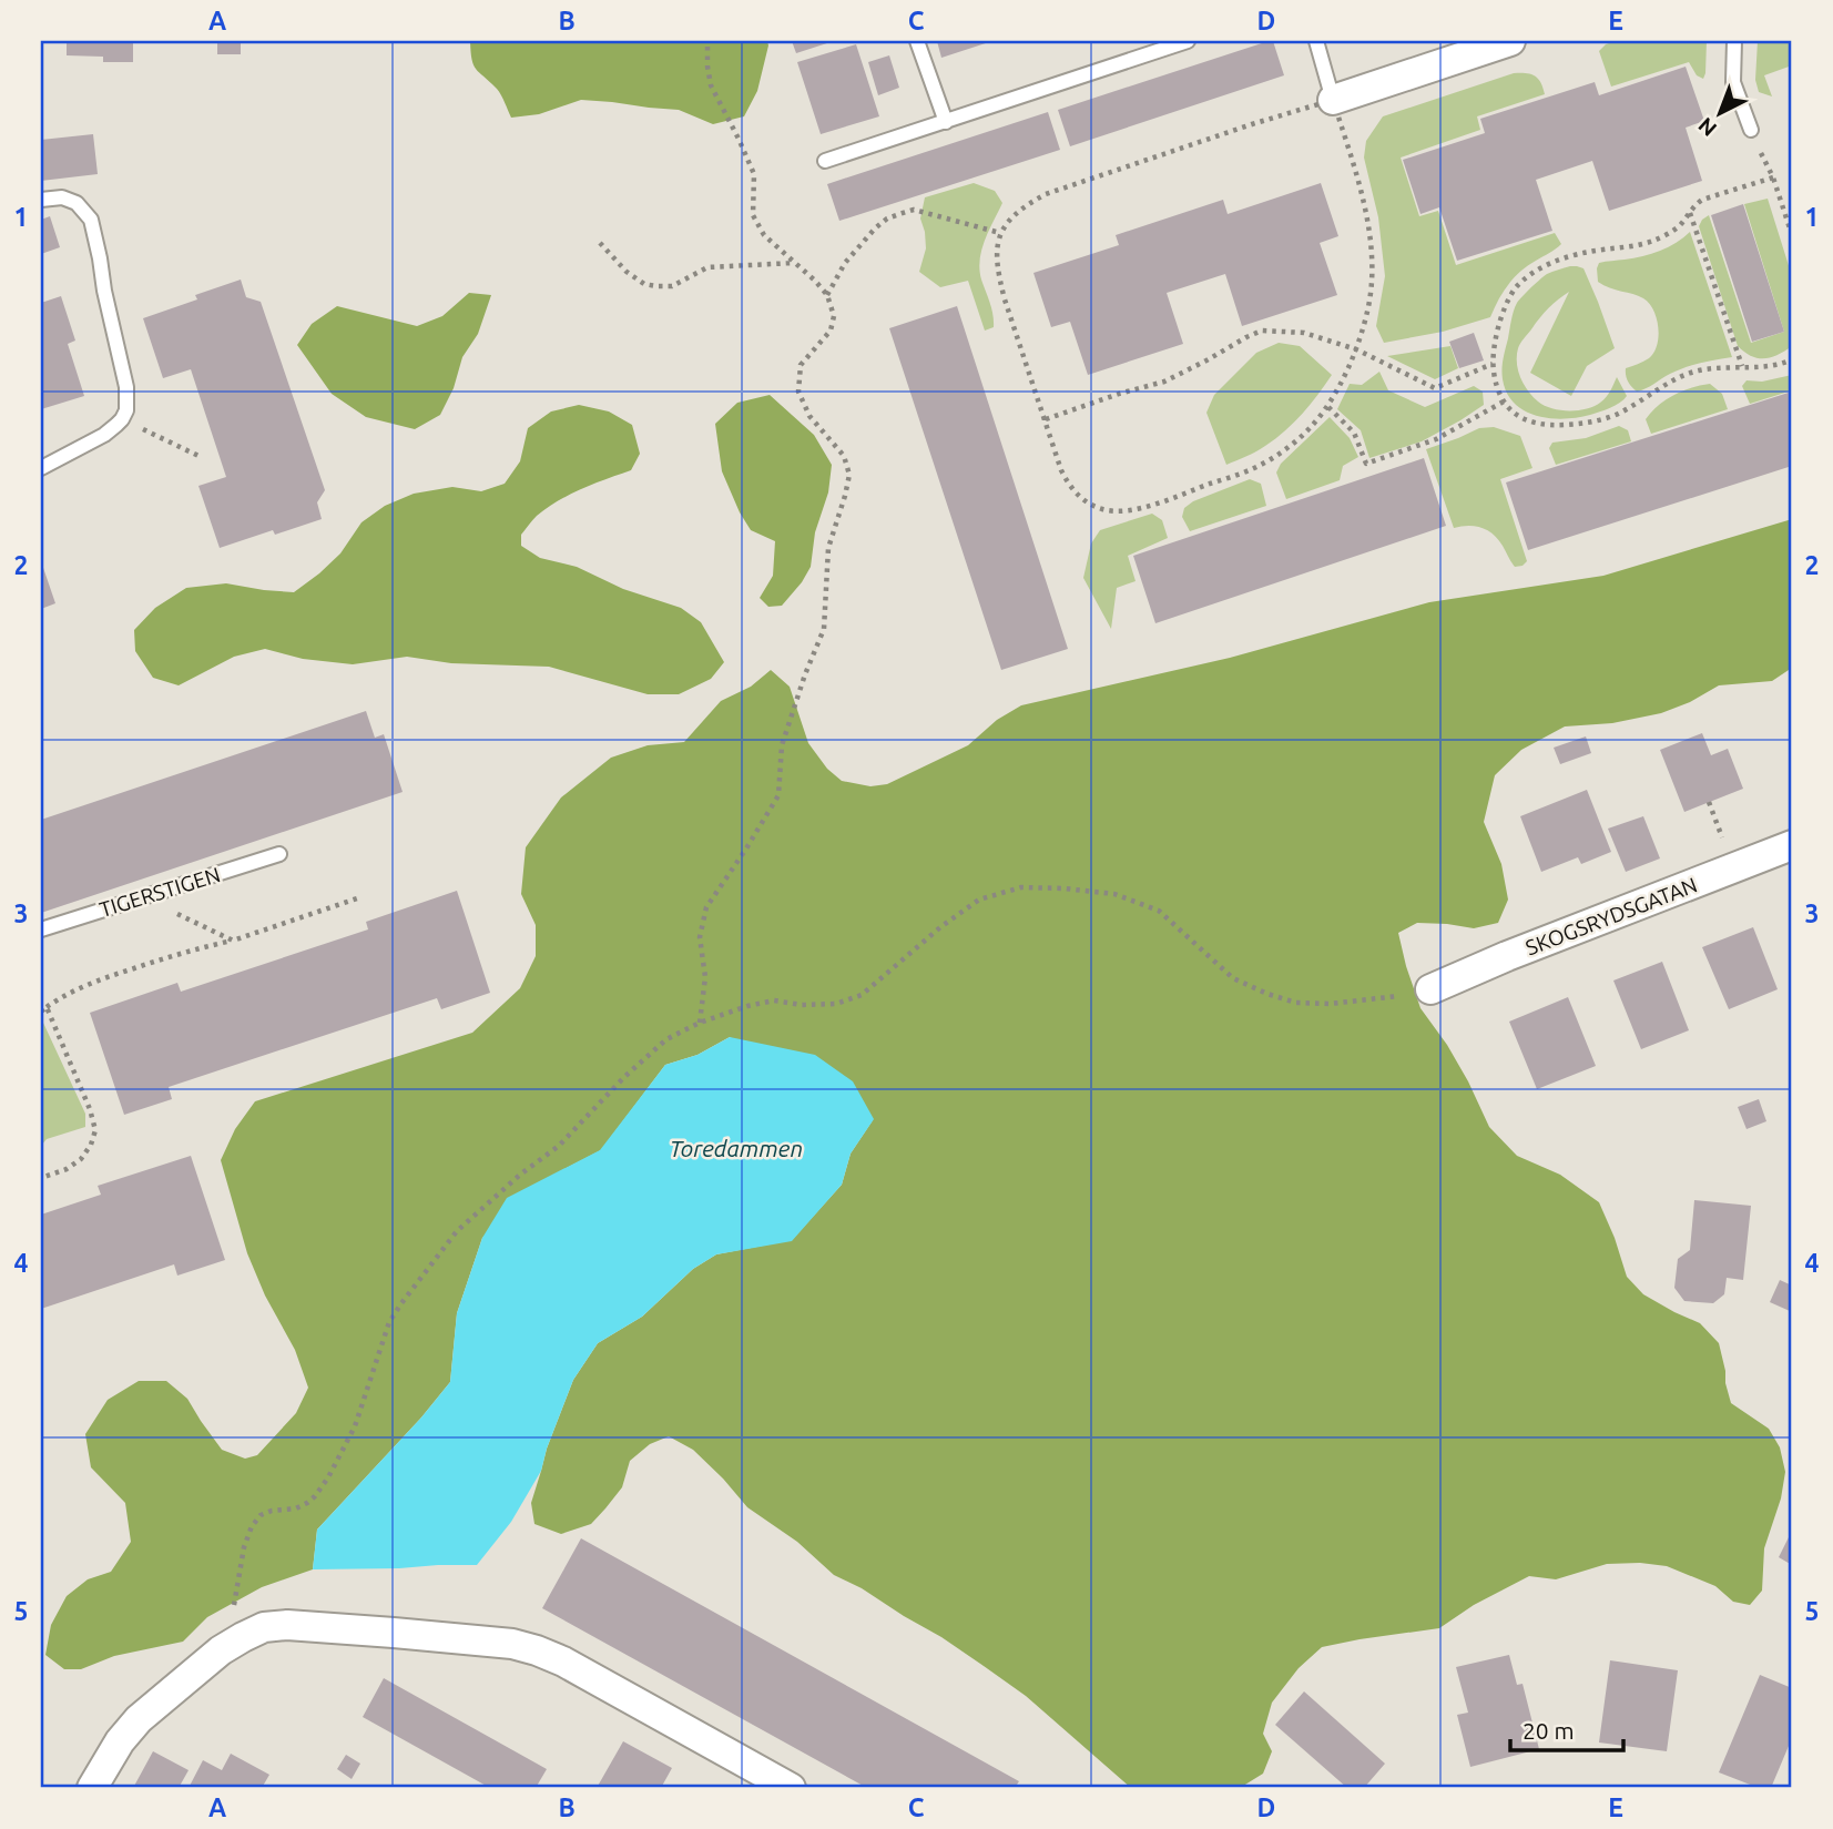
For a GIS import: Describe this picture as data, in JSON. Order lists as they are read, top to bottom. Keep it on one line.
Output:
{"streets":{"street":["SKOGSRYDSGATAN"],"lane":["TIGERSTIGEN"]},"water":["Toredammen"],"scale_bar":"20 m","north":"bottom left","grid":{"columns":["A","B","C","D","E"],"rows":["1","2","3","4","5"]}}
